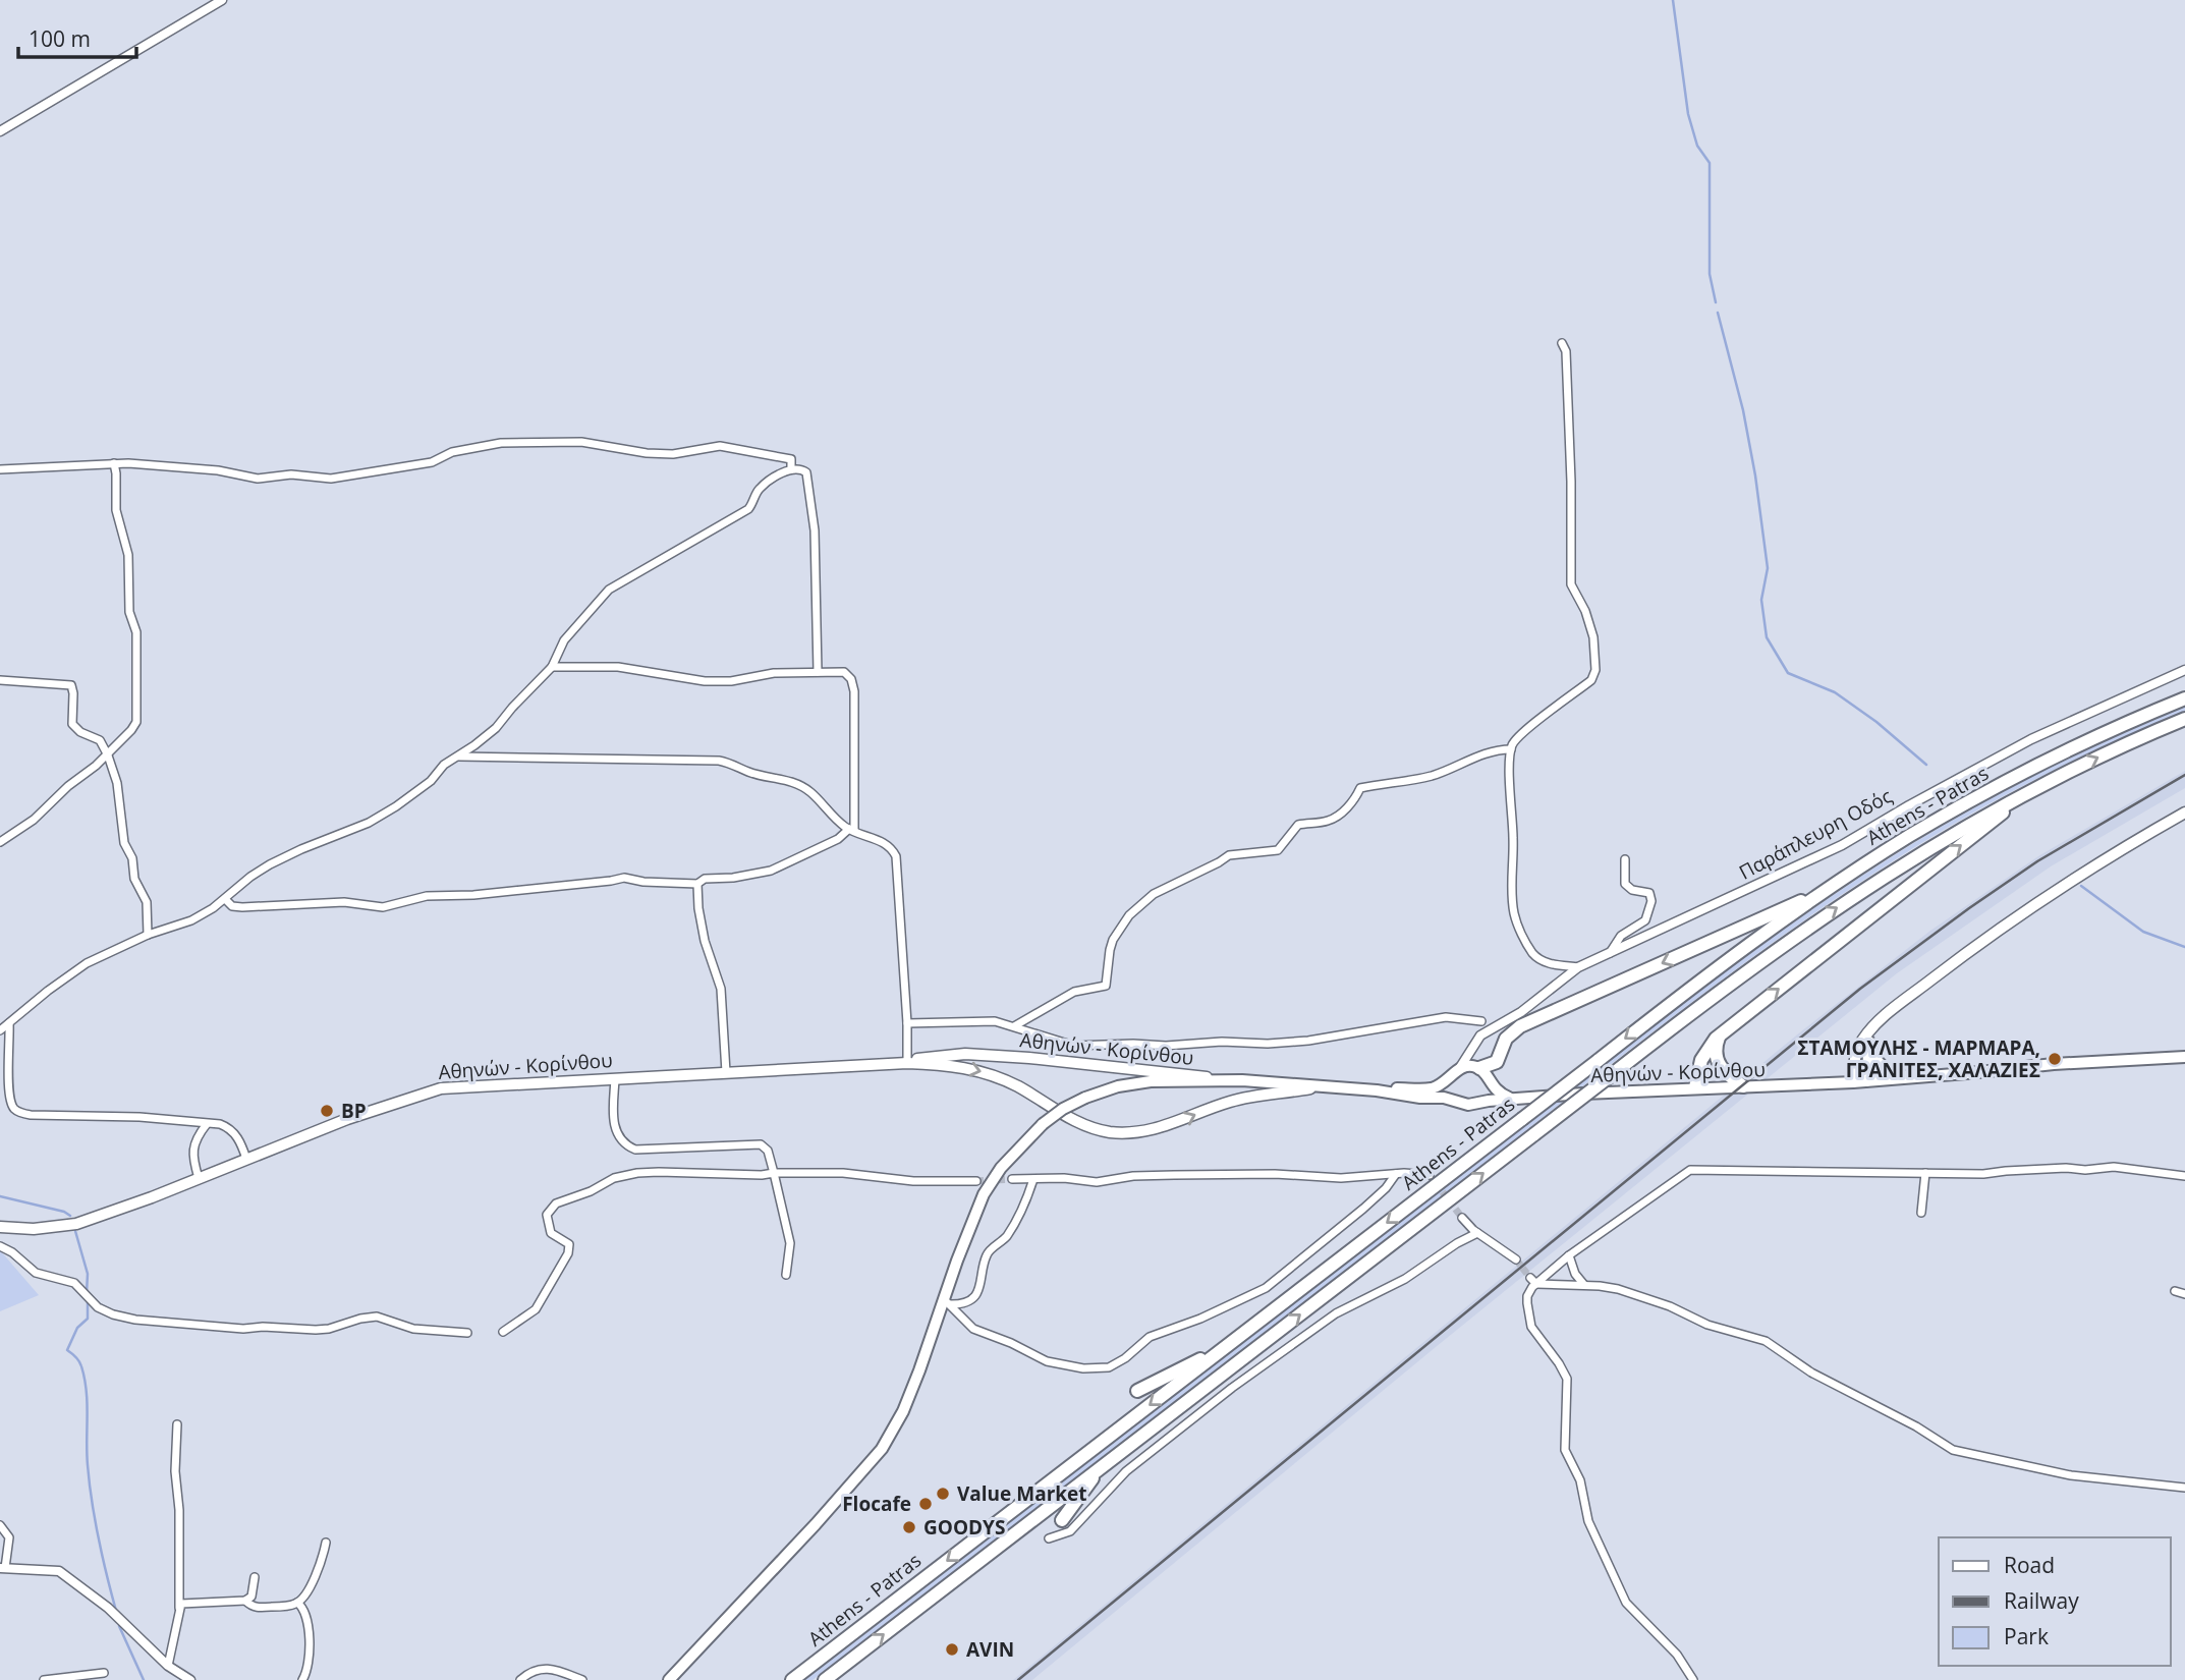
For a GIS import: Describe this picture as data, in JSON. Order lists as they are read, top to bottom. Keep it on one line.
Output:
{"streets":{"highway":["Athens - Patras"],"main road":["Αθηνών - Κορίνθου"],"street":["Παράπλευρη Οδός"]},"crossings":[["Παράπλευρη Οδός","Αθηνών - Κορίνθου"]],"places":["ΣΤΑΜΟΥΛΗΣ - ΜΑΡΜΑΡΑ, ΓΡΑΝΙΤΕΣ, ΧΑΛΑΖΙΕΣ","BP","Value Market","Flocafe","GOODYS","AVIN"],"legend":["Road","Railway","Park"],"scale_bar":"100 m"}
